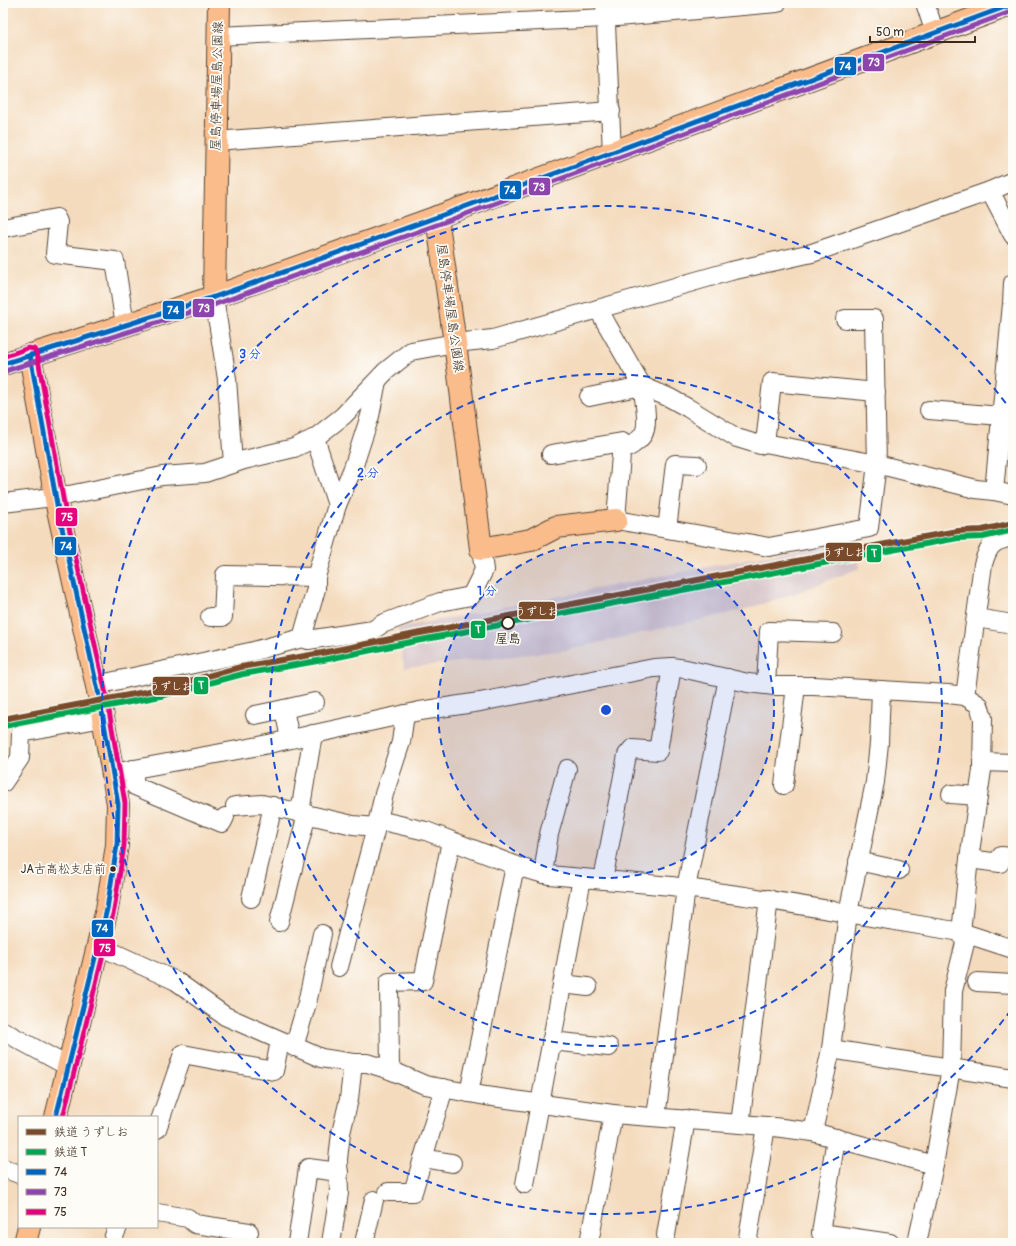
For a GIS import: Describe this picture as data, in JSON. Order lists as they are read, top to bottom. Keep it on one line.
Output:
{"streets":{"main road":["屋島停車場屋島公園線"]},"places":["屋島","JA古高松支店前"],"lines":["transit line 74","transit line 73","transit line 75","rail line うずしお","rail line T"],"legend":["鉄道 うずしお","鉄道 T","74","73","75"],"scale_bar":"50 m","rings":["3 分","2 分","1 分"]}
